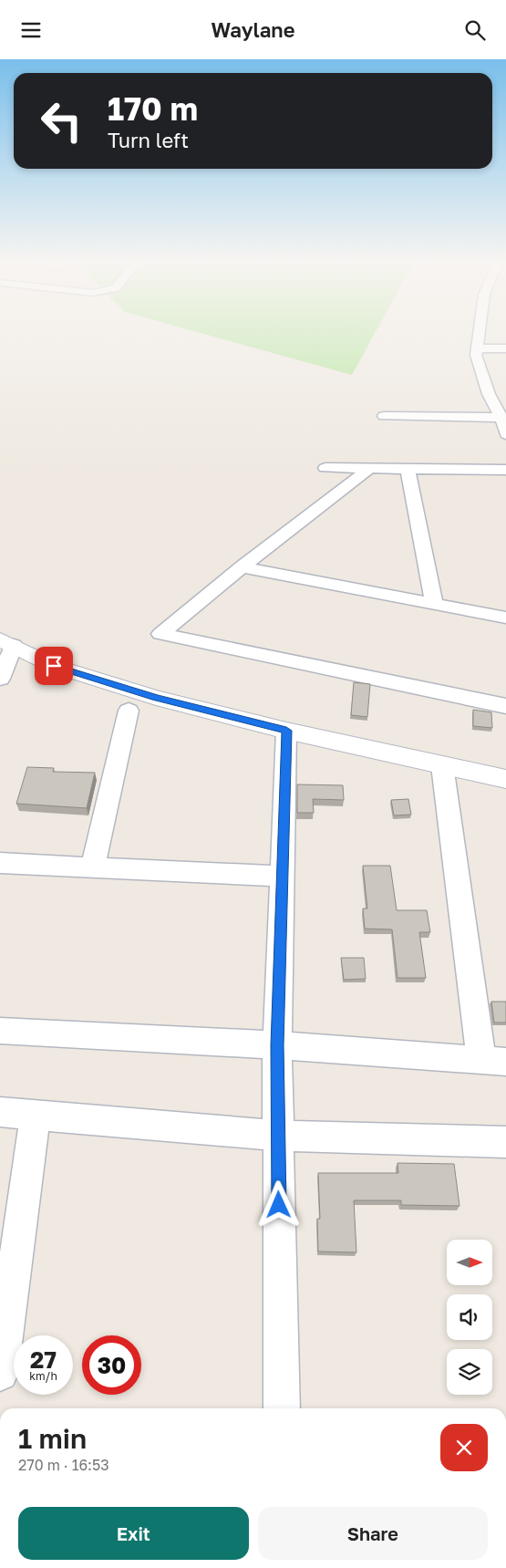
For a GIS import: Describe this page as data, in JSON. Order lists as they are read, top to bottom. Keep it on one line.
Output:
{"north":"right","page":{"header":"Waylane","turn":["170 m","Turn left"],"speed":"27 km/h","limit":"30","heading":["1 min","270 m · 16:53"],"buttons":["Exit","Share"]}}
